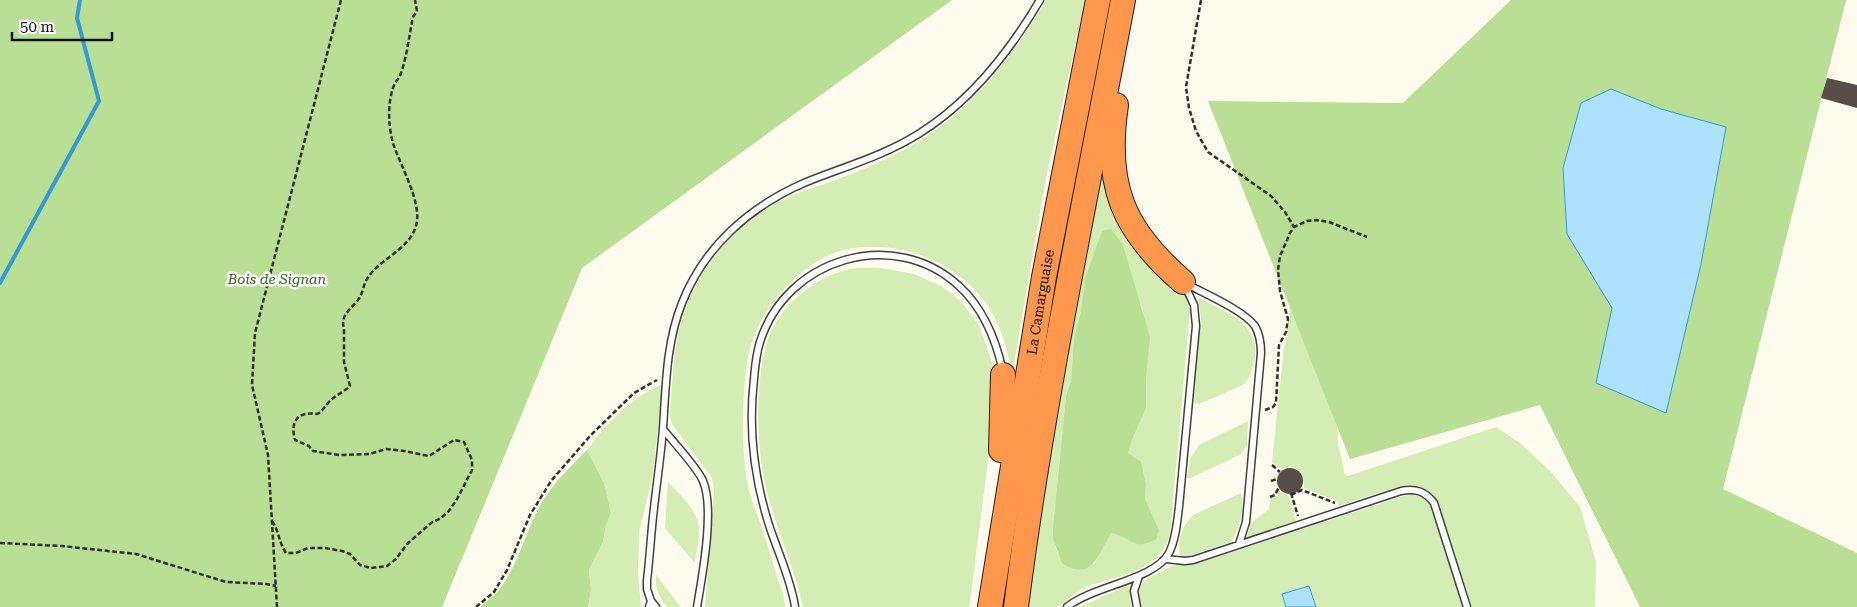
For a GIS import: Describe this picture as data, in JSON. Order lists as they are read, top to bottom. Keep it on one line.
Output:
{"streets":{"highway":["La Camarguaise"]},"parks":["Bois de Signan"],"scale_bar":"50 m"}
